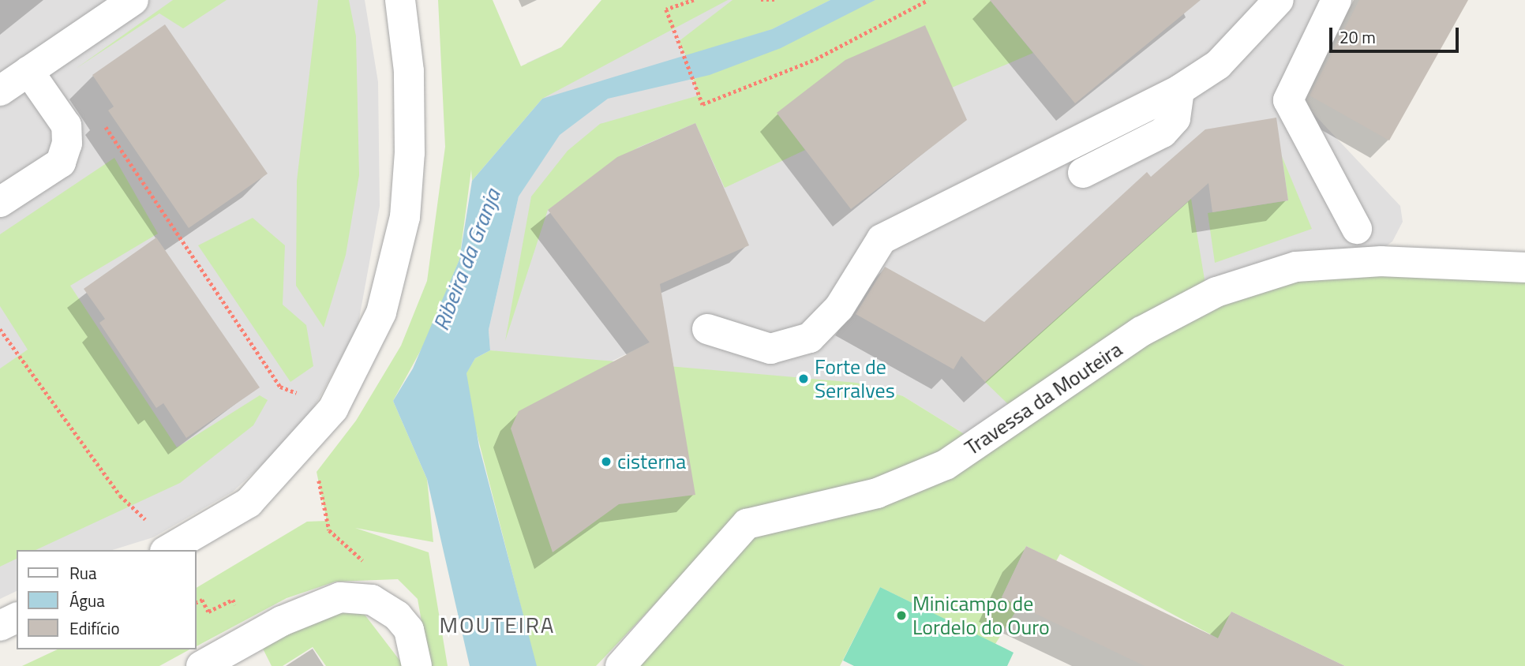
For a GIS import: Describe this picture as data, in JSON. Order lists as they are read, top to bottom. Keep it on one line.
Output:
{"streets":{"street":["Travessa da Mouteira"]},"districts":["MOUTEIRA"],"water":["Ribeira da Granja"],"places":["Forte de Serralves","cisterna","Minicampo de Lordelo do Ouro"],"legend":["Rua","Água","Edifício"],"scale_bar":"20 m"}
